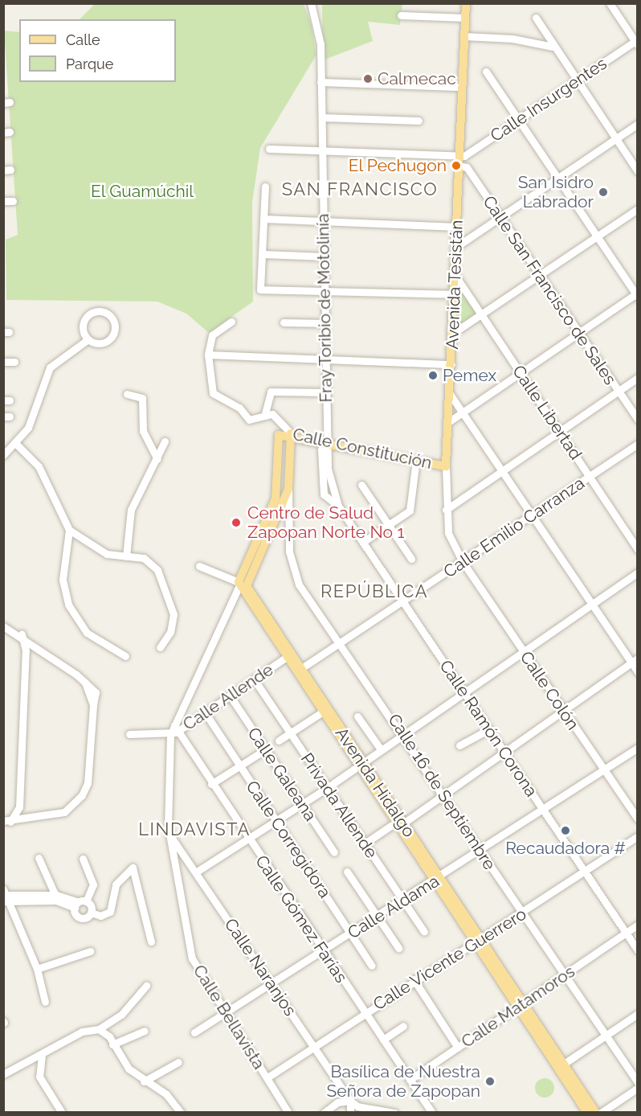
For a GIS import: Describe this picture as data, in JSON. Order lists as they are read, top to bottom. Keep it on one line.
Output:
{"streets":{"main road":["Avenida Tesistán","Calle Constitución","Avenida Hidalgo"],"street":["Calle Insurgentes","Calle San Francisco de Sales","Fray Toribio de Motolinía","Calle Libertad","Calle Emilio Carranza","Calle Colón","Calle Allende","Calle Ramón Corona","Calle Galeana","Calle 16 de Septiembre","Privada Allende","Calle Corregidora","Calle Aldama","Calle Gómez Farías","Calle Vicente Guerrero","Calle Naranjos","Calle Matamoros","Calle Bellavista"]},"crossings":[["Calle Insurgentes","Avenida Tesistán"],["Calle Insurgentes","Calle San Francisco de Sales"],["Avenida Tesistán","Calle San Francisco de Sales"],["Avenida Tesistán","Calle Libertad"],["Avenida Tesistán","Calle Constitución"],["Avenida Tesistán","Calle Emilio Carranza"],["Avenida Tesistán","Calle Colón"],["Fray Toribio de Motolinía","Calle Constitución"],["Fray Toribio de Motolinía","Calle Ramón Corona"],["Calle Libertad","Calle Emilio Carranza"],["Calle Constitución","Calle Ramón Corona"],["Calle Constitución","Avenida Hidalgo"],["Calle Emilio Carranza","Calle Colón"],["Calle Emilio Carranza","Calle Ramón Corona"],["Calle Emilio Carranza","Avenida Hidalgo"],["Calle Emilio Carranza","Calle 16 de Septiembre"],["Calle Colón","Calle Aldama"],["Calle Allende","Calle Galeana"],["Calle Allende","Avenida Hidalgo"],["Calle Allende","Privada Allende"],["Calle Allende","Calle Corregidora"],["Calle Allende","Calle Gómez Farías"],["Calle Allende","Calle Bellavista"],["Calle Ramón Corona","Calle Aldama"],["Calle Ramón Corona","Calle Vicente Guerrero"],["Calle Ramón Corona","Calle Matamoros"],["Avenida Hidalgo","Calle 16 de Septiembre"],["Avenida Hidalgo","Calle Aldama"],["Avenida Hidalgo","Calle Vicente Guerrero"],["Avenida Hidalgo","Calle Matamoros"],["Avenida Hidalgo","Calle Bellavista"],["Calle 16 de Septiembre","Calle Aldama"],["Calle 16 de Septiembre","Calle Vicente Guerrero"],["Calle 16 de Septiembre","Calle Matamoros"],["Privada Allende","Calle Aldama"],["Calle Corregidora","Calle Aldama"],["Calle Aldama","Calle Gómez Farías"],["Calle Aldama","Calle Naranjos"],["Calle Aldama","Calle Bellavista"],["Calle Gómez Farías","Calle Vicente Guerrero"],["Calle Gómez Farías","Calle Matamoros"],["Calle Gómez Farías","Calle Bellavista"],["Calle Vicente Guerrero","Calle Naranjos"],["Calle Vicente Guerrero","Calle Bellavista"],["Calle Naranjos","Calle Bellavista"]],"districts":["SAN FRANCISCO","REPÚBLICA","LINDAVISTA"],"parks":["El Guamúchil"],"places":["Calmecac","El Pechugon","San Isidro Labrador","Pemex","Centro de Salud Zapopan Norte No 1","Recaudadora #","Basílica de Nuestra Señora de Zapopan"],"legend":["Calle","Parque"]}
